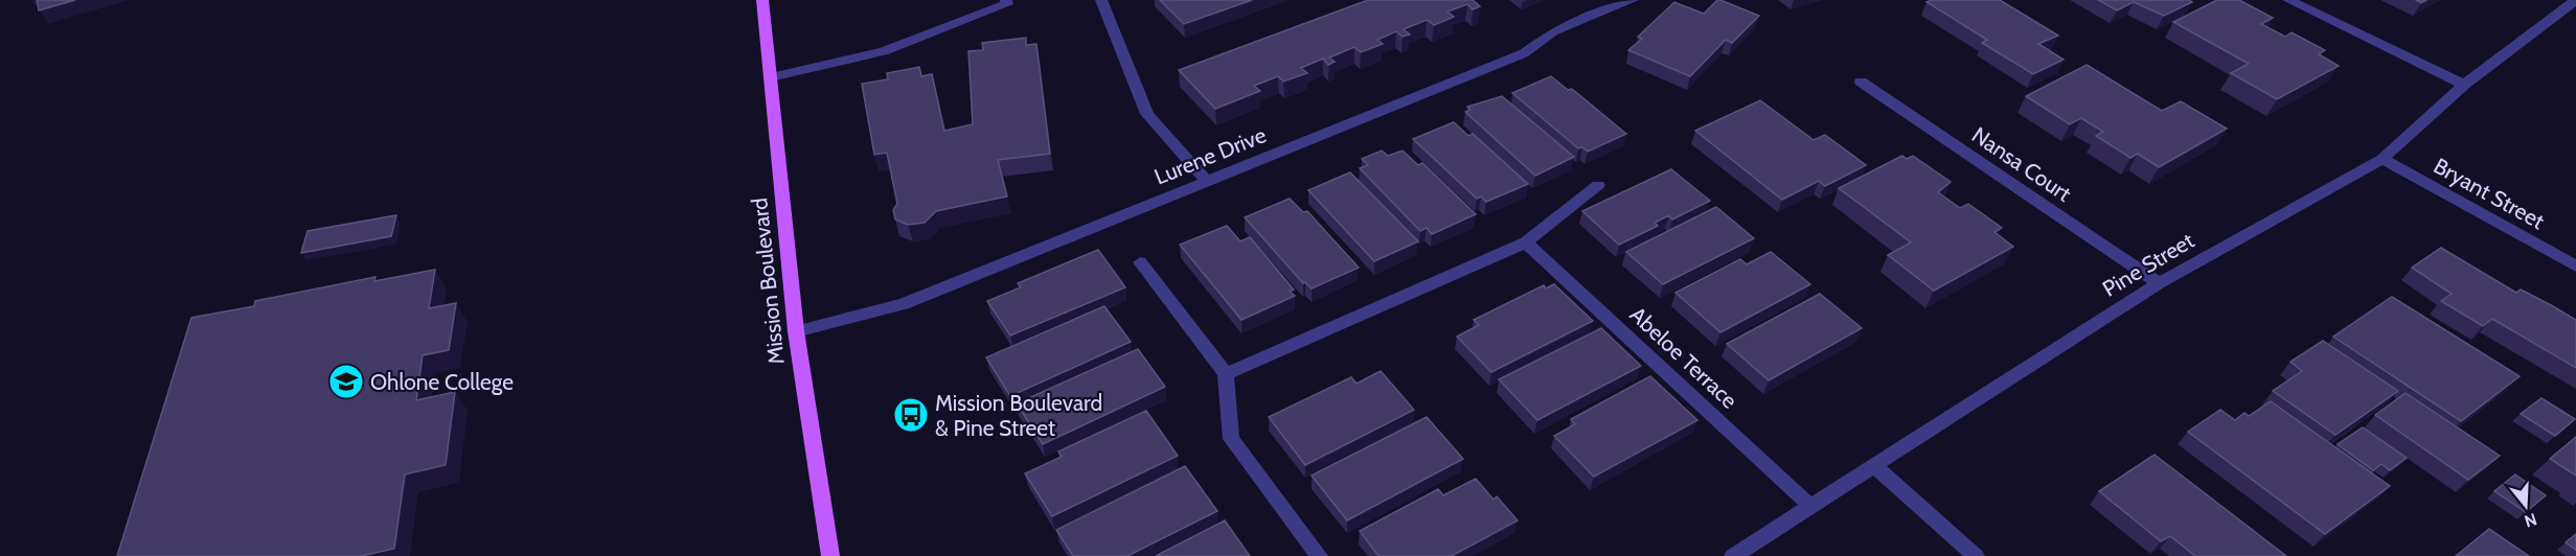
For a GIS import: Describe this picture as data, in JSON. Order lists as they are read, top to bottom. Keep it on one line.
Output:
{"streets":{"main road":["Mission Boulevard"],"street":["Lurene Drive","Nansa Court","Bryant Street","Pine Street","Abeloe Terrace"]},"crossings":[["Lurene Drive","Mission Boulevard"],["Nansa Court","Pine Street"],["Bryant Street","Pine Street"],["Pine Street","Abeloe Terrace"]],"places":{"school or university":["Ohlone College"],"bus stop":["Mission Boulevard & Pine Street"]},"north":"bottom"}
